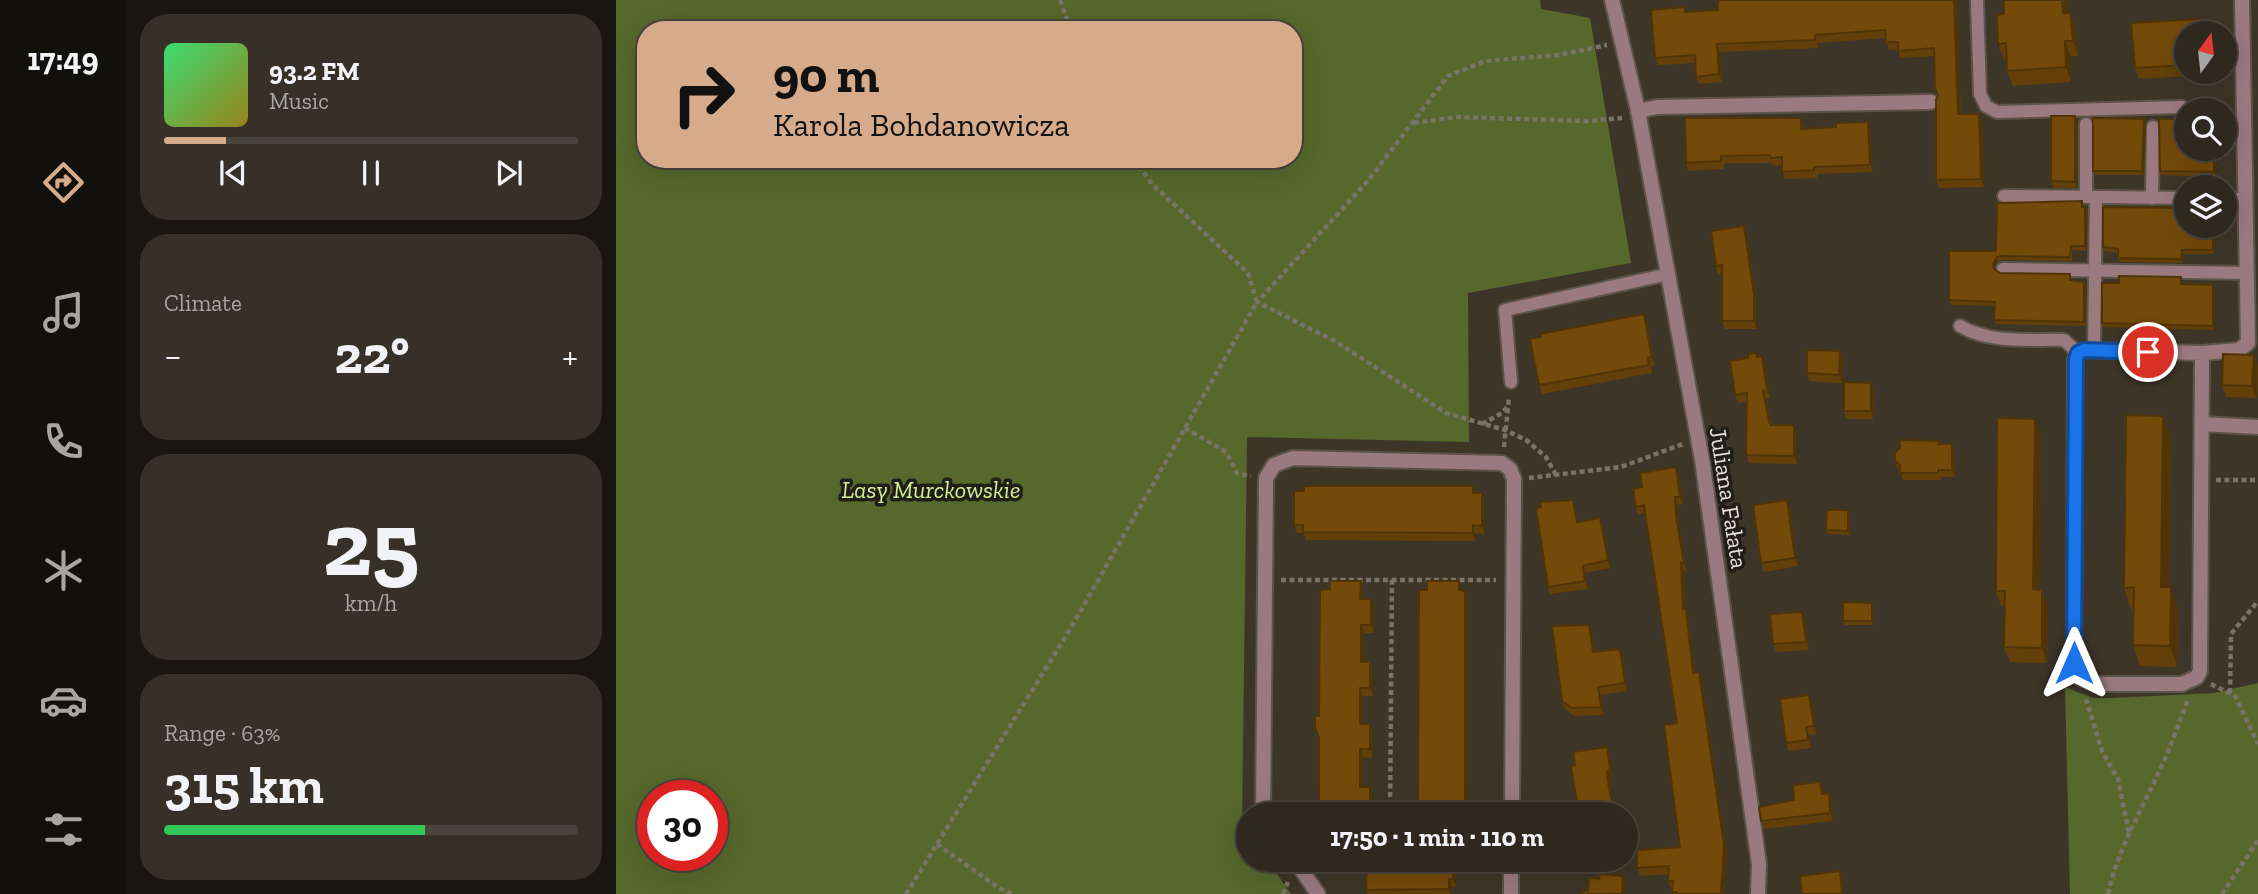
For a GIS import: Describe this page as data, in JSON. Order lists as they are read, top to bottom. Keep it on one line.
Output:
{"streets":{"street":["Juliana Fałata"]},"parks":["Lasy Murckowskie"],"north":"top","page":{"tabs":"17:49","turn":["90 m","Karola Bohdanowicza"],"song":["93.2 FM","Music"],"tile":["Climate",["25","km/h"],["Range · 63%","315 km"]],"heat":["−","22°","+"],"limit":"30","trip":"17:50 · 1 min · 110 m"}}
